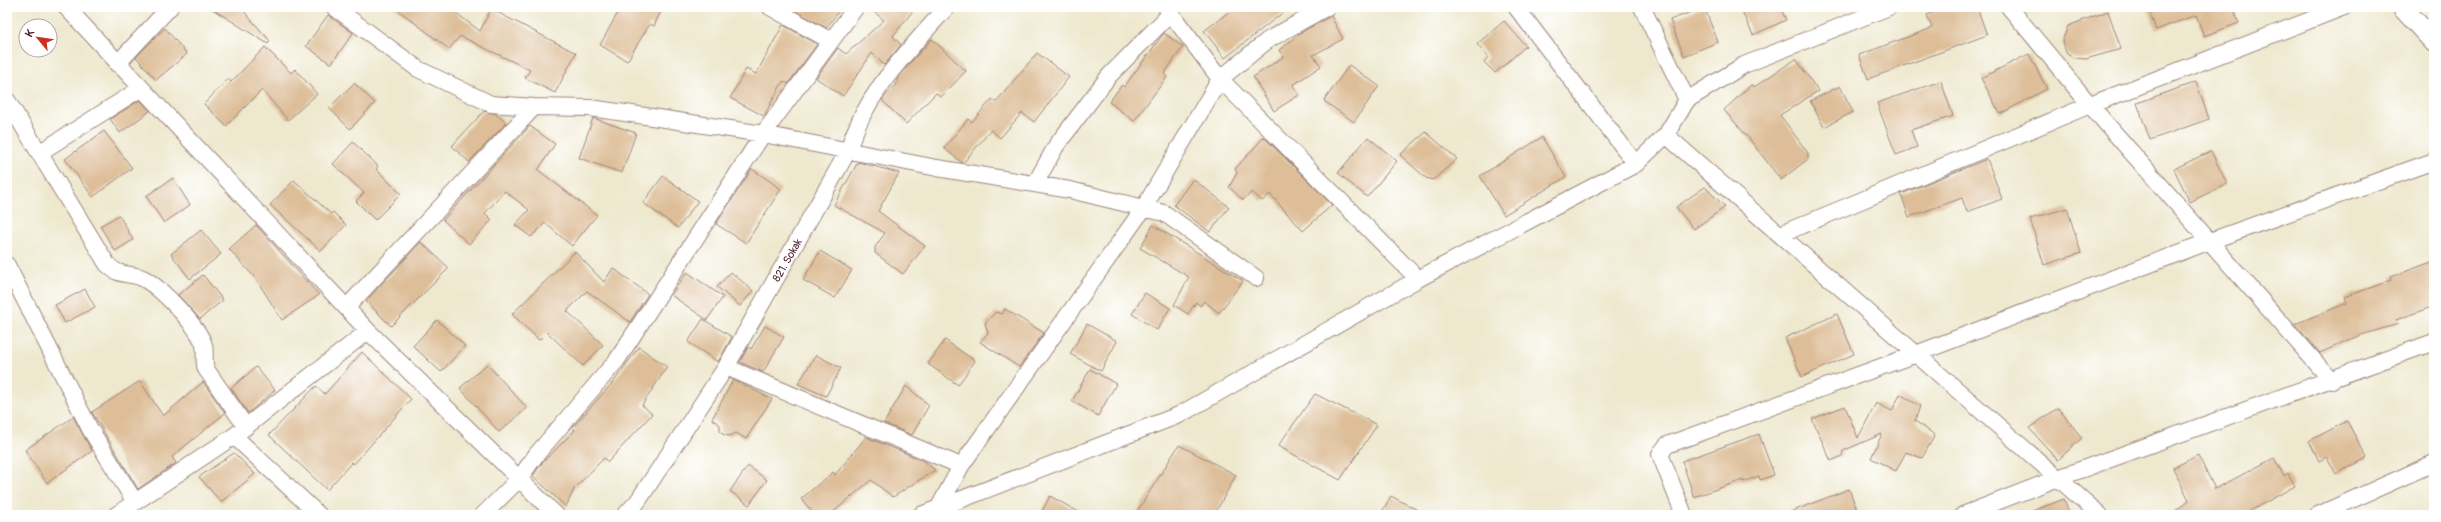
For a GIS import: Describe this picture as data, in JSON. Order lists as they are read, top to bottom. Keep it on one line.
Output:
{"streets":{"street":["821. Sokak"]},"north":"top left"}
